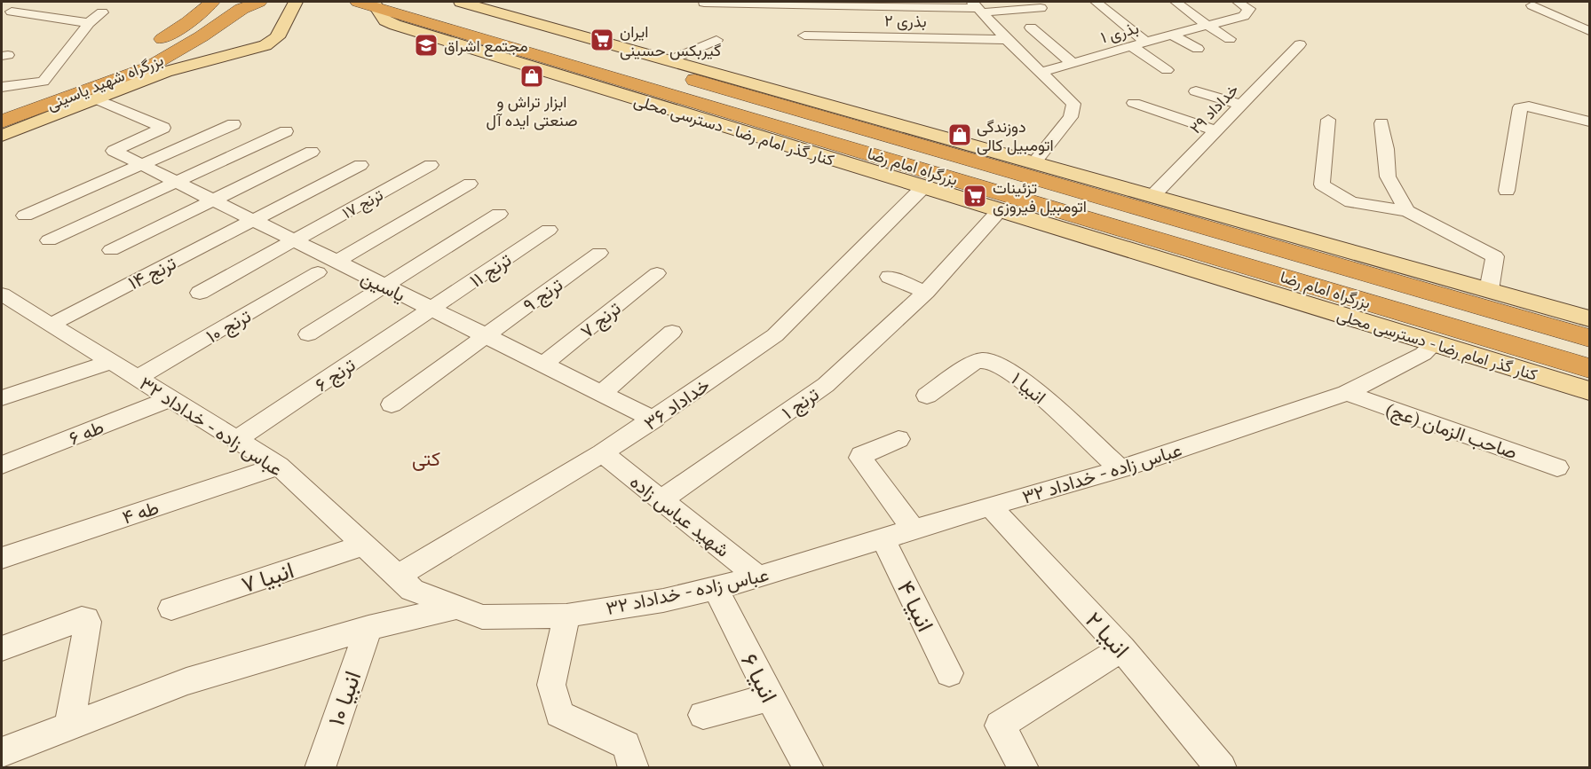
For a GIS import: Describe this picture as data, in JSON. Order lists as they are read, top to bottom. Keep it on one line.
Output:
{"streets":{"highway":["بزرگراه شهید یاسینی","بزرگراه امام رضا"],"main road":["کنار گذر امام رضا - دسترسی محلی"],"street":["بذری ۲","بذری ۱","خداداد ۲۹","ترنج ۱۷","ترنج ۱۱","ترنج ۱۴","یاسین","ترنج ۹","ترنج ۷","ترنج ۱۰","ترنج ۶","انبیا ۱","ترنج ۱","خداداد ۳۶","عباس زاده - خداداد ۳۲","صاحب الزمان (عج)","طه ۶","طه ۴","شهید عباس زاده","انبیا ۷","انبیا ۴","انبیا ۲","انبیا ۶","انبیا ۱۰"]},"crossings":[["کنار گذر امام رضا - دسترسی محلی","بزرگراه امام رضا"],["کنار گذر امام رضا - دسترسی محلی","ترنج ۱"],["کنار گذر امام رضا - دسترسی محلی","خداداد ۳۶"],["کنار گذر امام رضا - دسترسی محلی","عباس زاده - خداداد ۳۲"],["ترنج ۱۷","یاسین"],["ترنج ۱۱","یاسین"],["ترنج ۱۱","ترنج ۶"],["ترنج ۱۴","یاسین"],["ترنج ۱۴","عباس زاده - خداداد ۳۲"],["یاسین","ترنج ۹"],["یاسین","ترنج ۷"],["یاسین","ترنج ۶"],["یاسین","خداداد ۳۶"],["ترنج ۱۰","عباس زاده - خداداد ۳۲"],["ترنج ۶","عباس زاده - خداداد ۳۲"],["انبیا ۱","عباس زاده - خداداد ۳۲"],["ترنج ۱","شهید عباس زاده"],["خداداد ۳۶","عباس زاده - خداداد ۳۲"],["خداداد ۳۶","شهید عباس زاده"],["عباس زاده - خداداد ۳۲","صاحب الزمان (عج)"],["عباس زاده - خداداد ۳۲","طه ۶"],["عباس زاده - خداداد ۳۲","طه ۴"],["عباس زاده - خداداد ۳۲","شهید عباس زاده"],["عباس زاده - خداداد ۳۲","انبیا ۷"],["عباس زاده - خداداد ۳۲","انبیا ۴"],["عباس زاده - خداداد ۳۲","انبیا ۲"],["عباس زاده - خداداد ۳۲","انبیا ۶"]],"districts":["کتی"],"places":{"supermarket":["ایران گیربکس حسینی","تزئینات اتومبیل فیروزی"],"school or university":["مجتمع اشراق"],"shop":["ابزار تراش و صنعتی ایده آل","دوزندگی اتومبیل کالی"]}}
